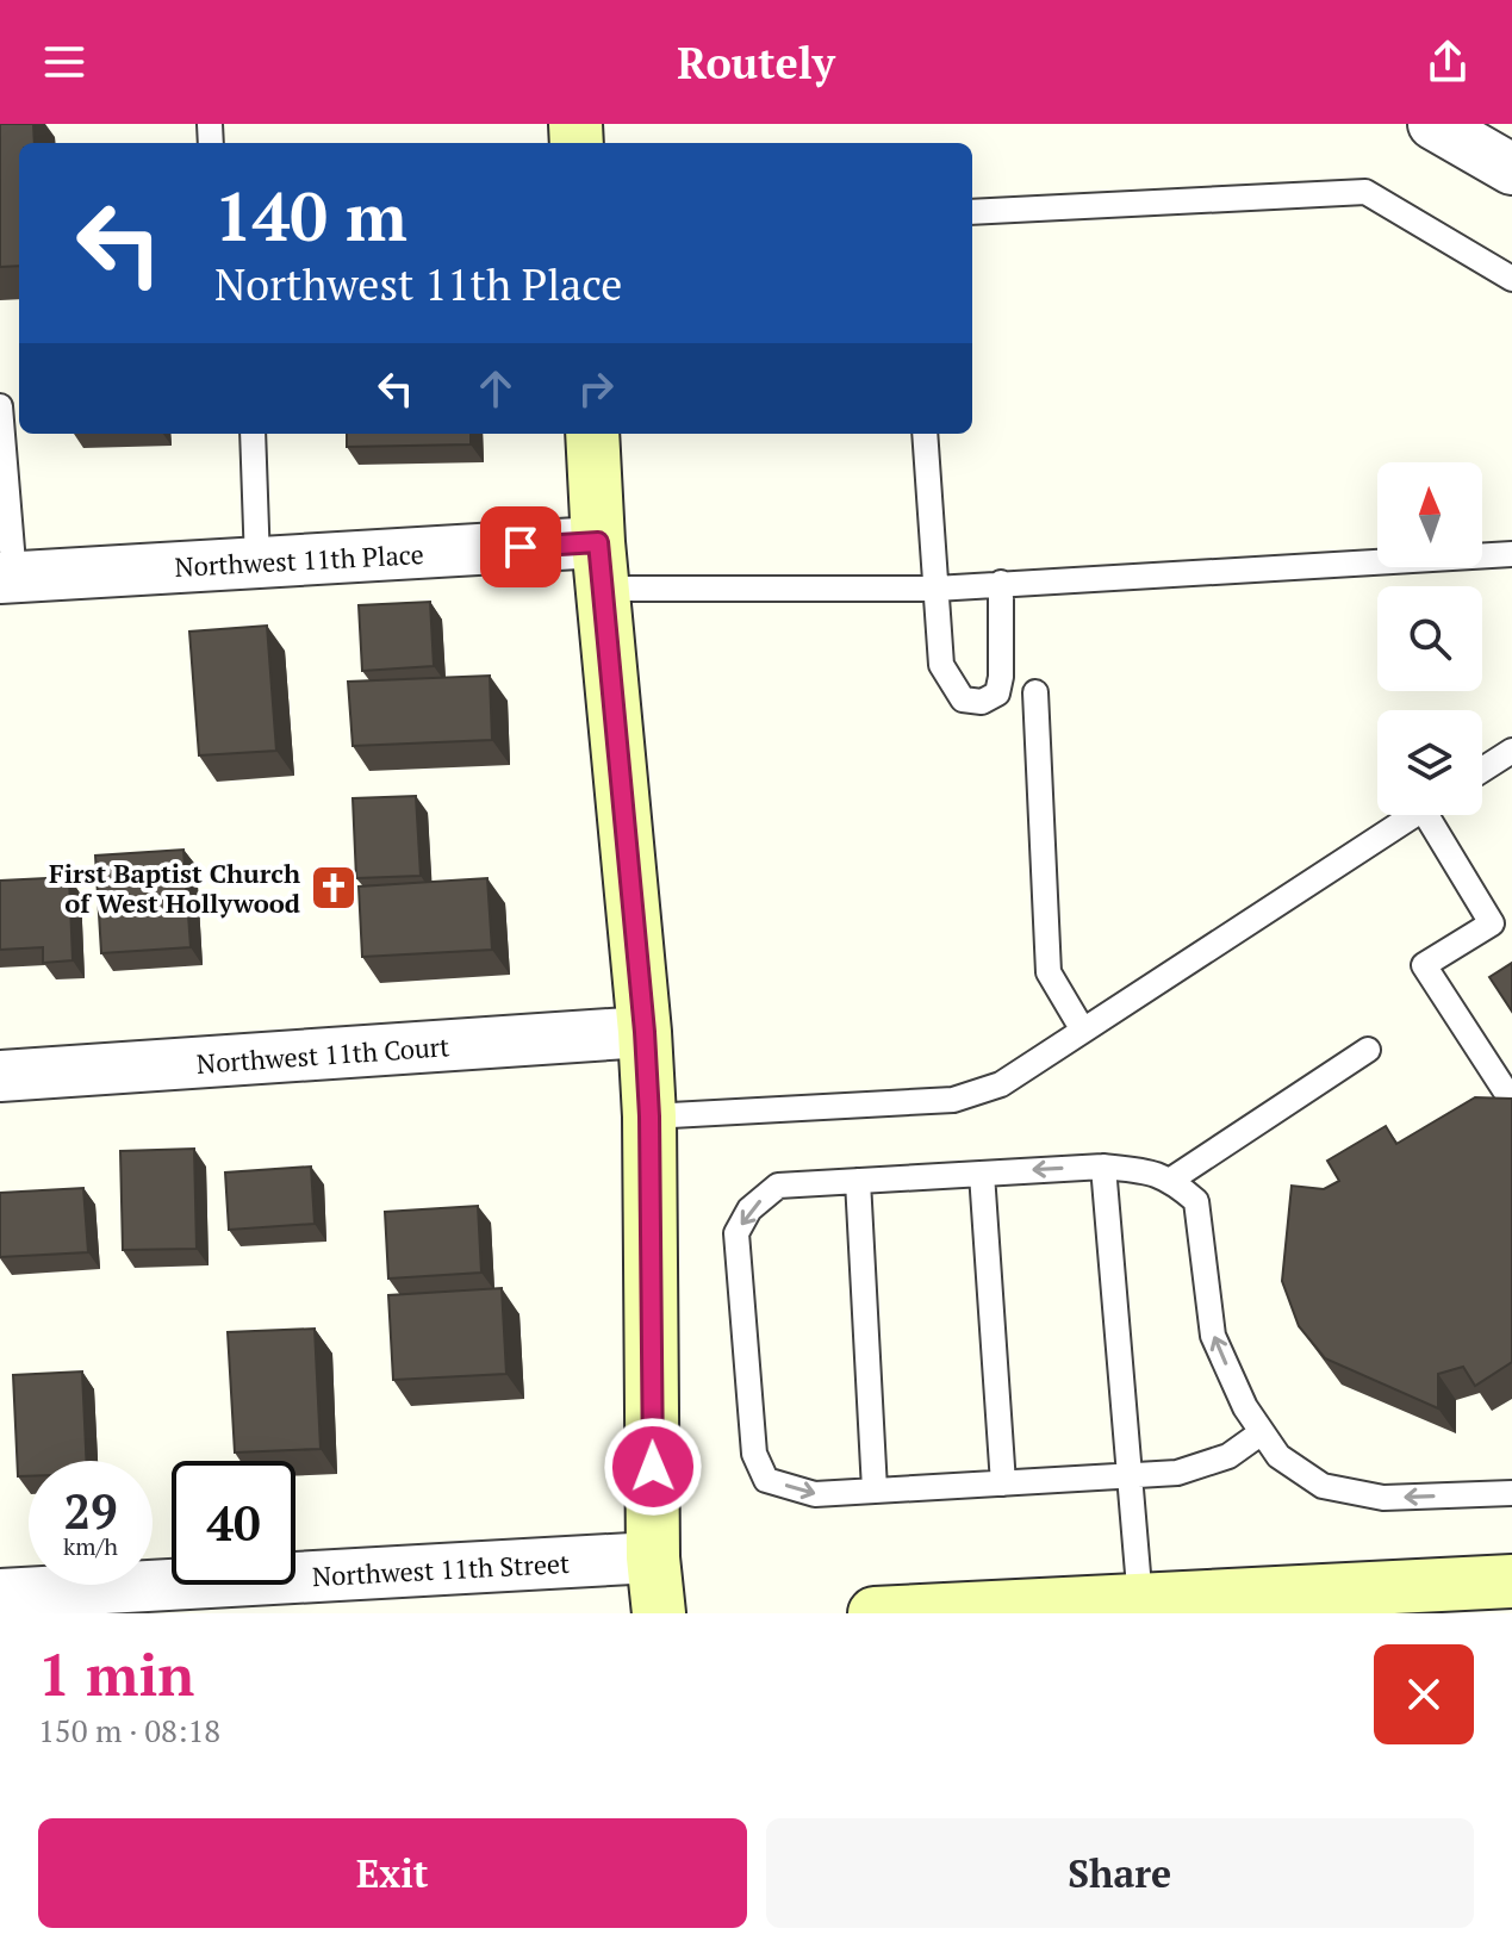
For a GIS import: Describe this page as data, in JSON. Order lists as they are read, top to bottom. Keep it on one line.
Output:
{"streets":{"street":["Northwest 11th Place","Northwest 11th Court","Northwest 11th Street"]},"places":{"church":["First Baptist Church of West Hollywood"]},"north":"top","page":{"header":"Routely","turn":["140 m","Northwest 11th Place"],"speed":"29 km/h","limit":"40","heading":["1 min","150 m · 08:18"],"buttons":["Exit","Share"]}}
